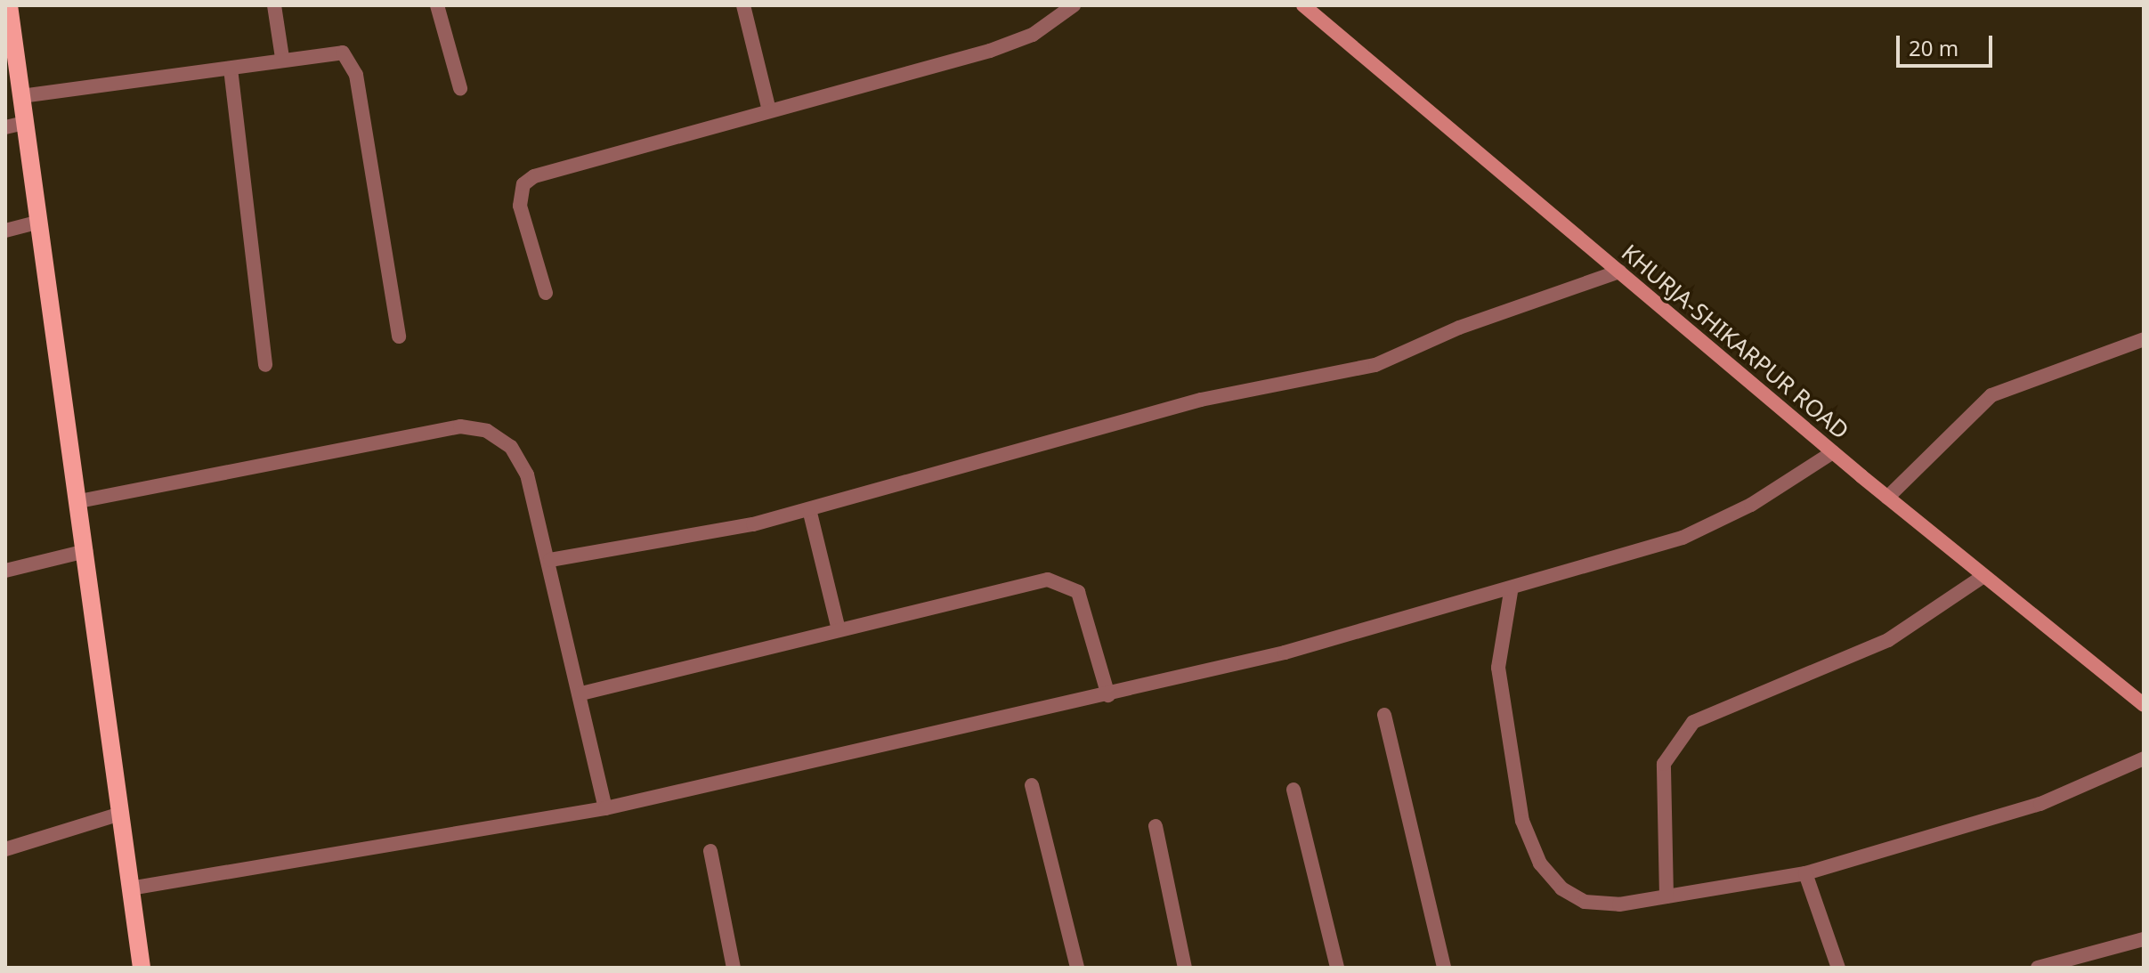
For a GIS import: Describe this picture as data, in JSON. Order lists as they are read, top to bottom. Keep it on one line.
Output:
{"streets":{"street":["KHURJA-SHIKARPUR ROAD"]},"scale_bar":"20 m"}
